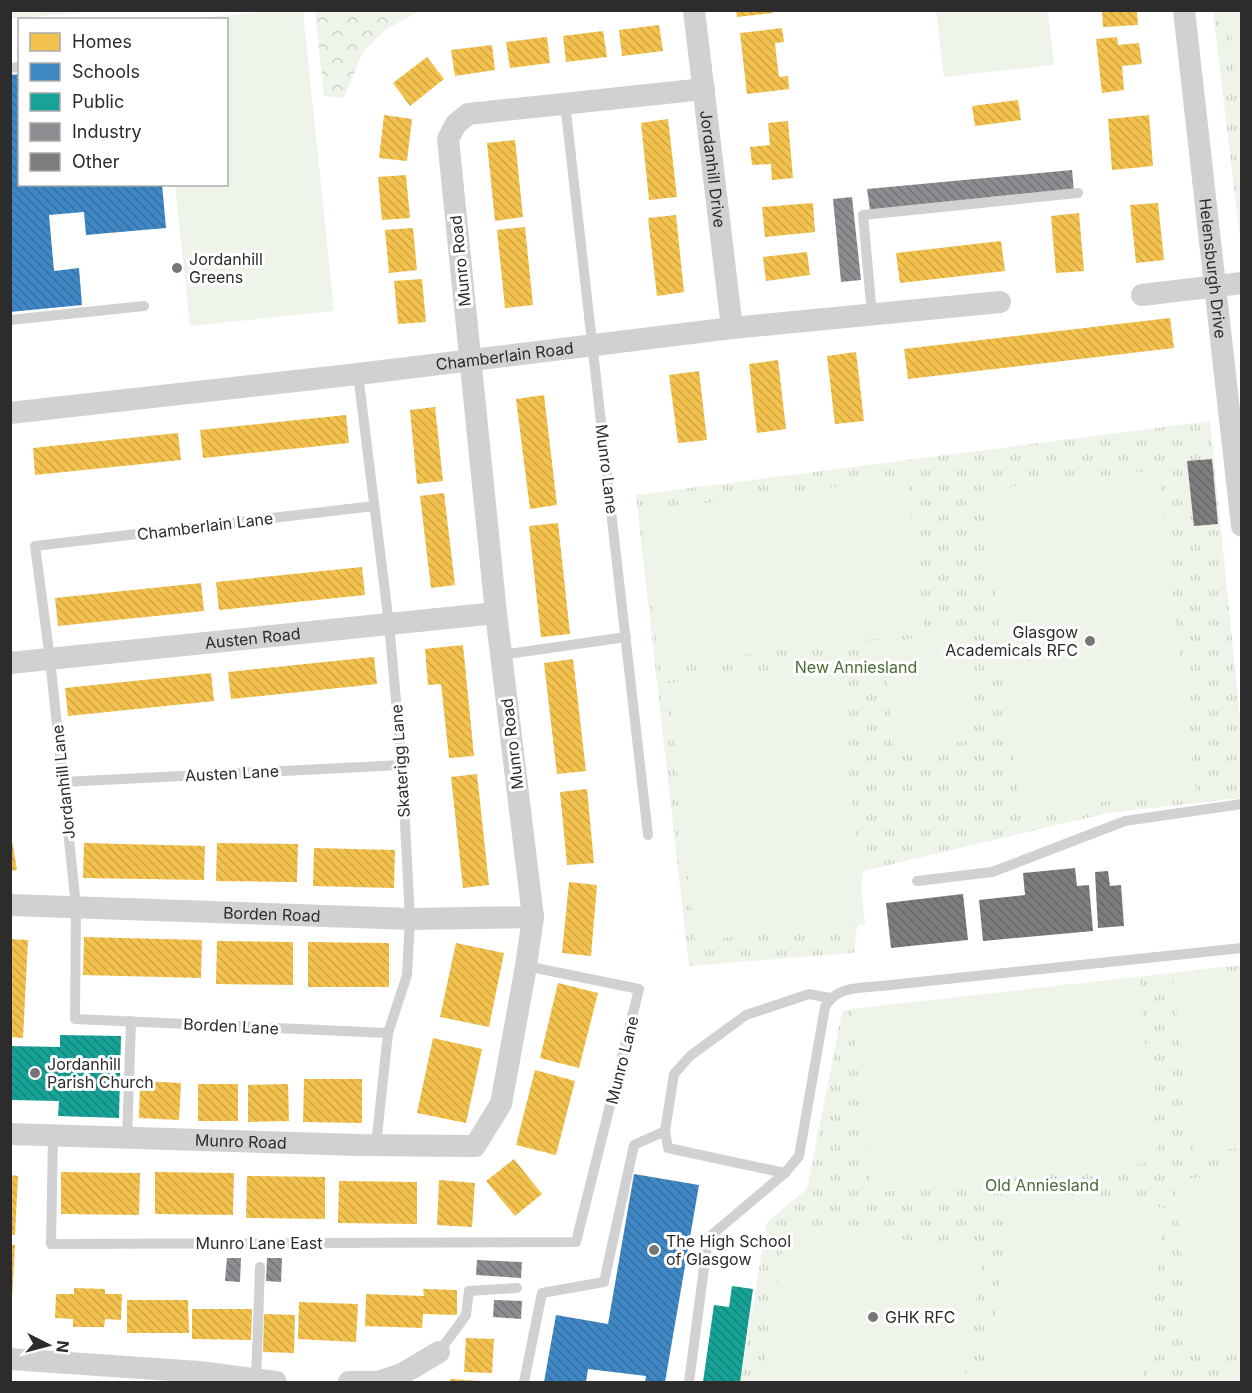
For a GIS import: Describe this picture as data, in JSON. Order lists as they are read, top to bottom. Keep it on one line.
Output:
{"streets":{"street":["Jordanhill Drive","Munro Road","Helensburgh Drive","Chamberlain Road","Austen Road","Borden Road"],"lane":["Munro Lane","Chamberlain Lane","Skaterigg Lane","Austen Lane","Jordanhill Lane","Borden Lane","Munro Lane East"]},"crossings":[["Jordanhill Drive","Munro Road"],["Jordanhill Drive","Chamberlain Road"],["Munro Road","Chamberlain Road"],["Munro Road","Munro Lane"],["Munro Road","Austen Road"],["Munro Road","Skaterigg Lane"],["Munro Road","Borden Road"],["Munro Road","Munro Lane East"],["Chamberlain Road","Munro Lane"],["Chamberlain Road","Skaterigg Lane"],["Munro Lane","Munro Lane East"],["Chamberlain Lane","Skaterigg Lane"],["Chamberlain Lane","Jordanhill Lane"],["Austen Road","Skaterigg Lane"],["Austen Road","Jordanhill Lane"],["Skaterigg Lane","Austen Lane"],["Skaterigg Lane","Borden Road"],["Skaterigg Lane","Borden Lane"],["Austen Lane","Jordanhill Lane"],["Jordanhill Lane","Borden Road"],["Jordanhill Lane","Borden Lane"]],"parks":["New Anniesland","Old Anniesland"],"places":["Jordanhill Greens","Glasgow Academicals RFC","Jordanhill Parish Church","The High School of Glasgow","GHK RFC"],"legend":["Homes","Schools","Public","Industry","Other"],"north":"right"}
